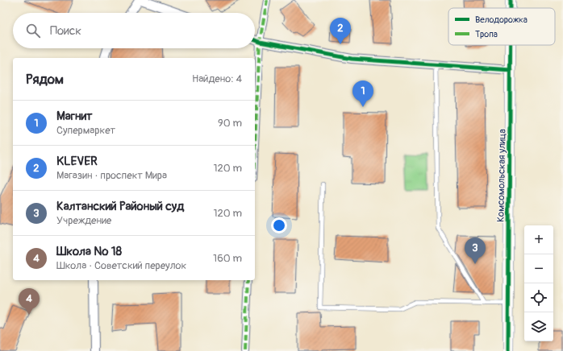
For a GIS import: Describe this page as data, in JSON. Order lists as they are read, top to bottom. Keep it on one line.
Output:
{"streets":{"street":["Комсомольская улица"]},"legend":["Велодорожка","Тропа"],"page":{"search":"Поиск","pins":["2","1","3","4"],"heading":["Рядом","Найдено: 4"],"list":[{"mark":"1","name":"Магнит","note":"Супермаркет","value":"90 m"},{"mark":"2","name":"KLEVER","note":"Магазин · проспект Мира","value":"120 m"},{"mark":"3","name":"Калтанский Районый суд","note":"Учреждение","value":"120 m"},{"mark":"4","name":"Школа № 18","note":"Школа · Советский переулок","value":"160 m"}],"map_buttons":["+","−"]}}
